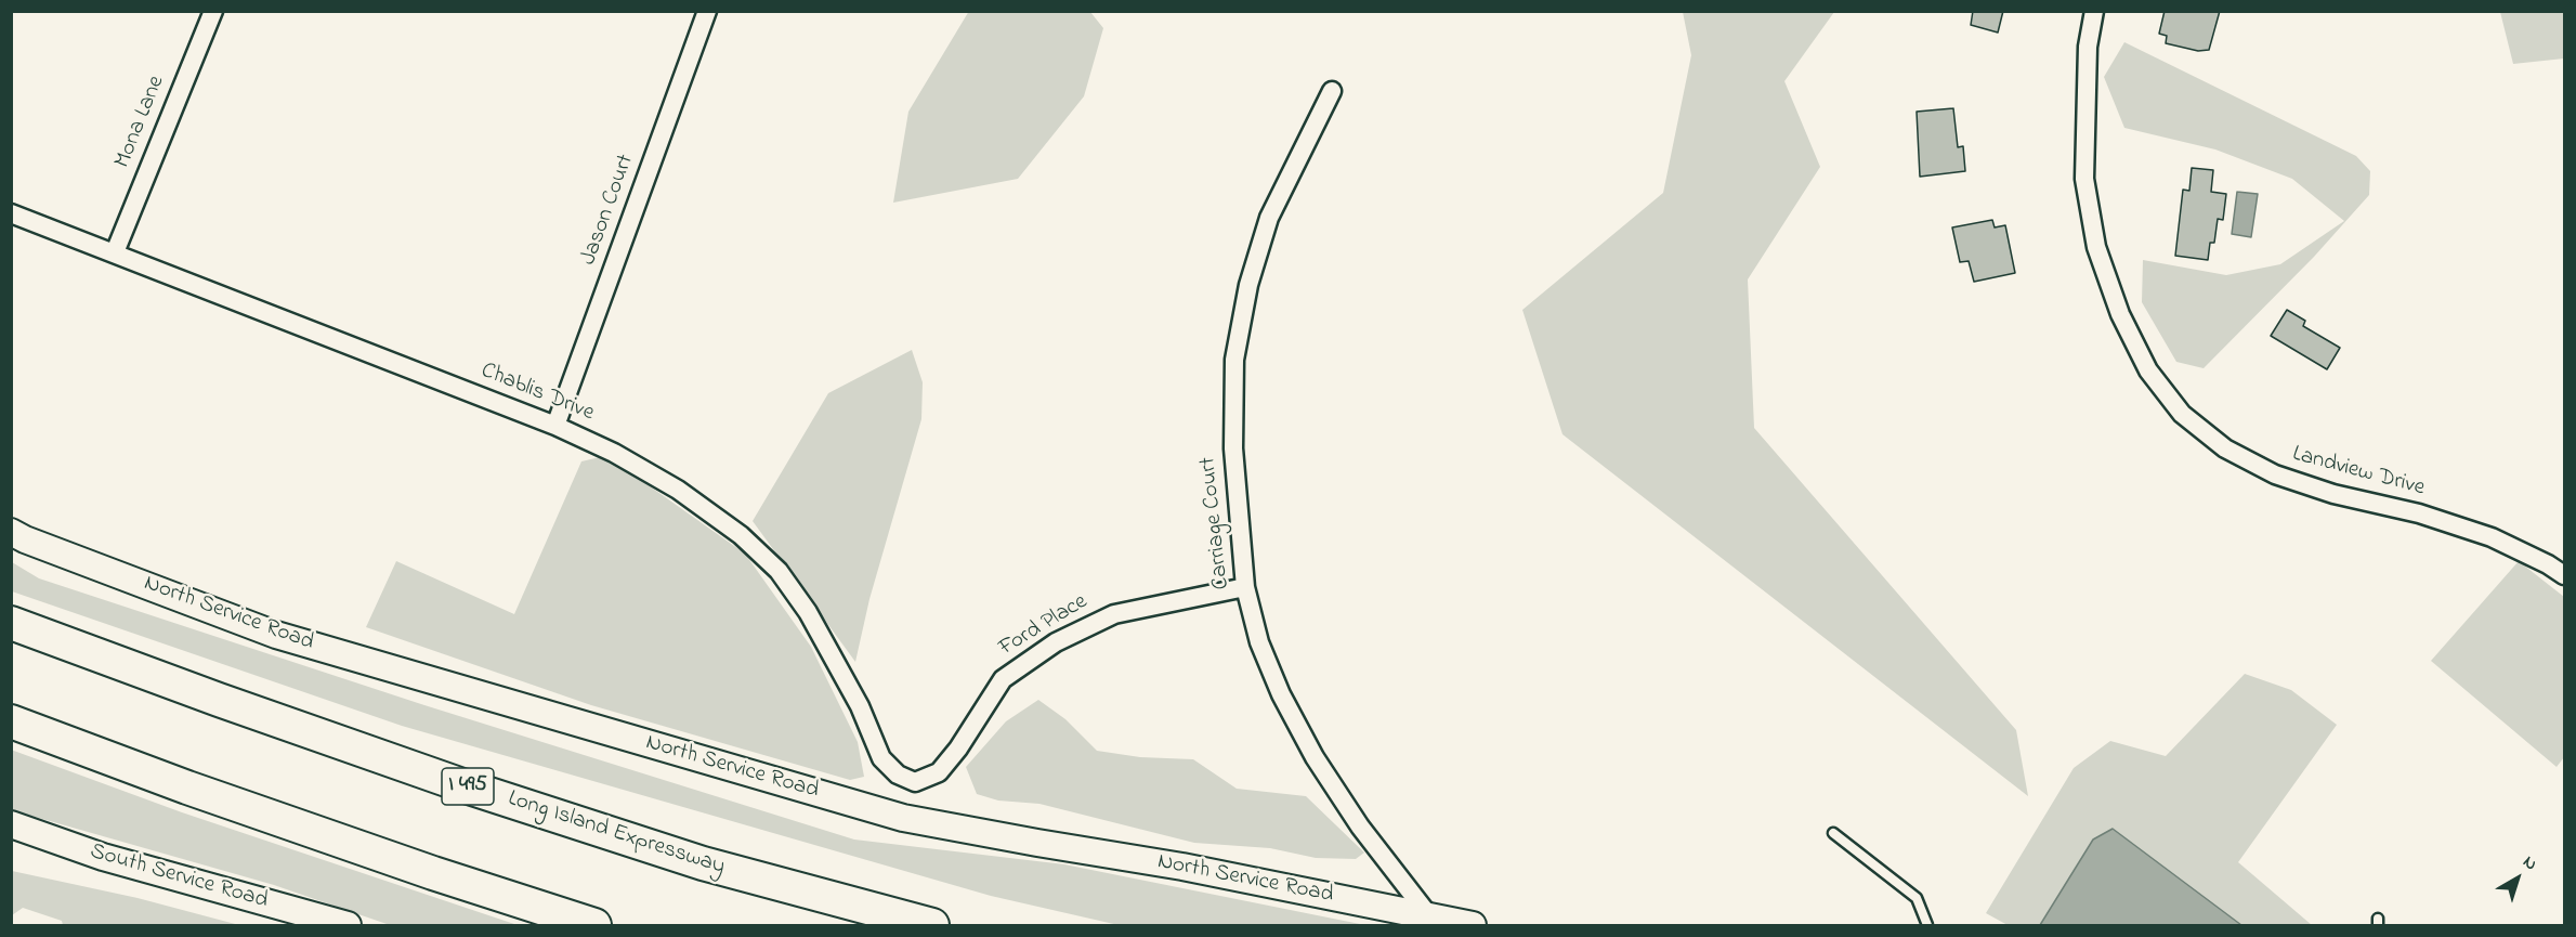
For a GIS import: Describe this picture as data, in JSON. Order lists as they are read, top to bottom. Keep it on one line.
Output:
{"streets":{"highway":["I 495","Long Island Expressway"],"main road":["North Service Road","South Service Road"],"street":["Mona Lane","Jason Court","Chablis Drive","Landview Drive","Carriage Court","Ford Place"]},"crossings":[["Mona Lane","Chablis Drive"],["Jason Court","Chablis Drive"],["Chablis Drive","Ford Place"],["Carriage Court","North Service Road"],["Carriage Court","Ford Place"]],"north":"top right"}
